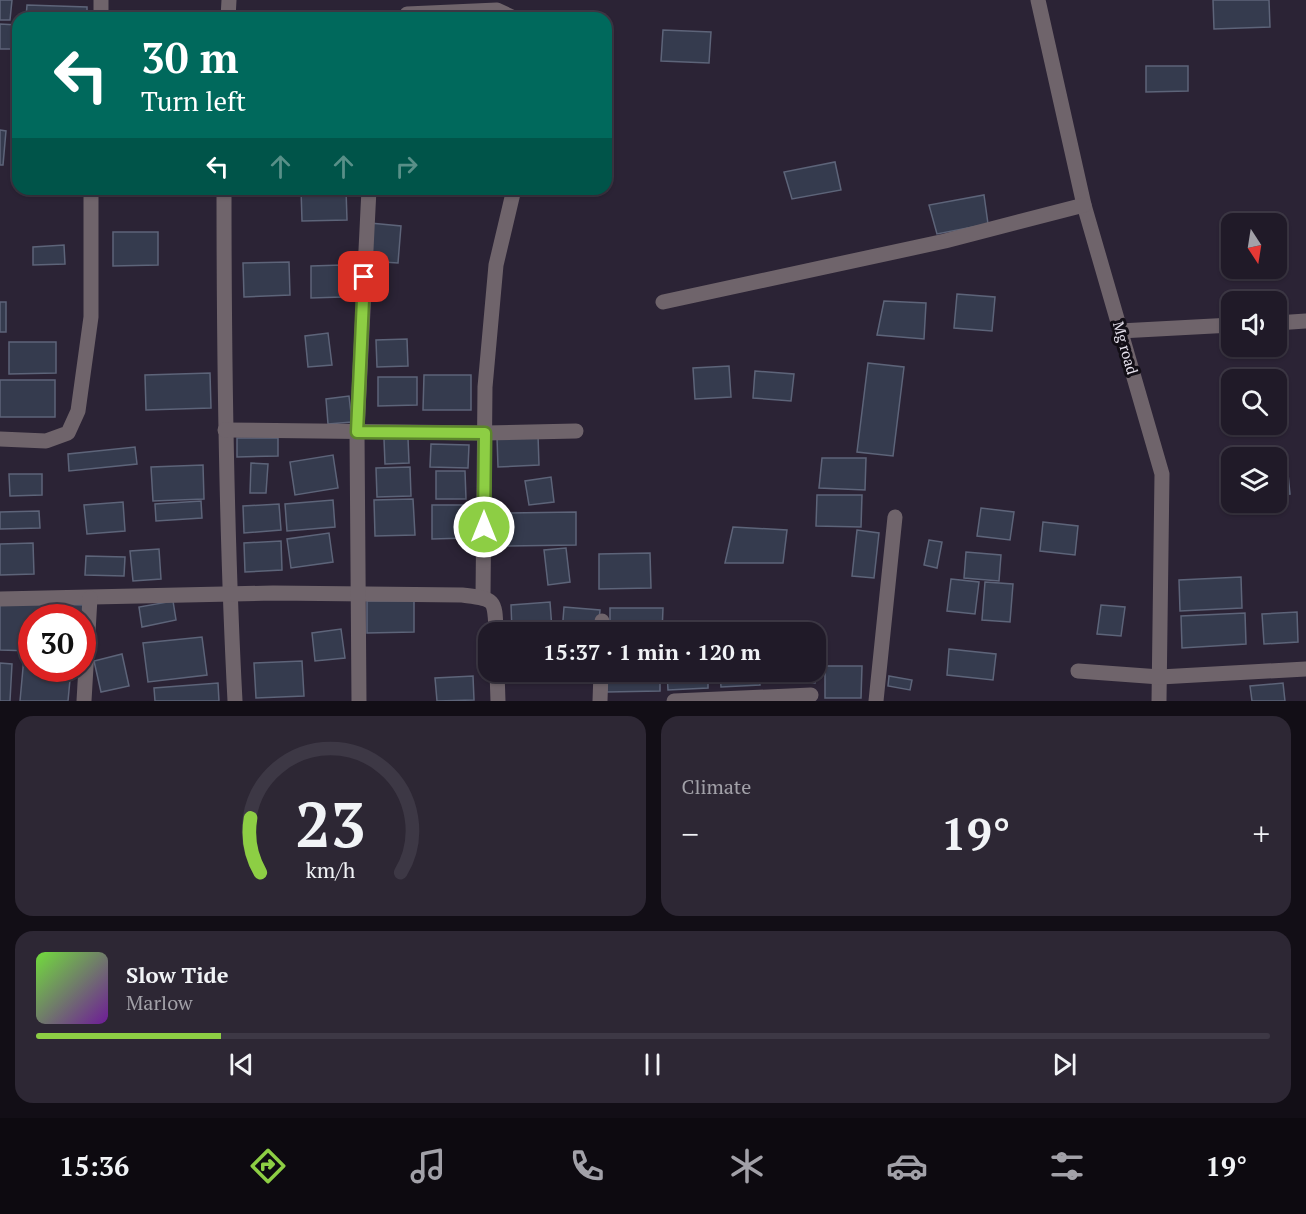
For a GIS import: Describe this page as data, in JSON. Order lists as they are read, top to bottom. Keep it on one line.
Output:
{"streets":{"street":["Mg road"]},"north":"bottom","page":{"turn":["30 m","Turn left"],"limit":"30","trip":"15:37 · 1 min · 120 m","tile":"Climate","heat":["−","19°","+"],"song":["Slow Tide","Marlow"],"tabs":["15:36","19°"],"gauge":["23","km/h"]}}
